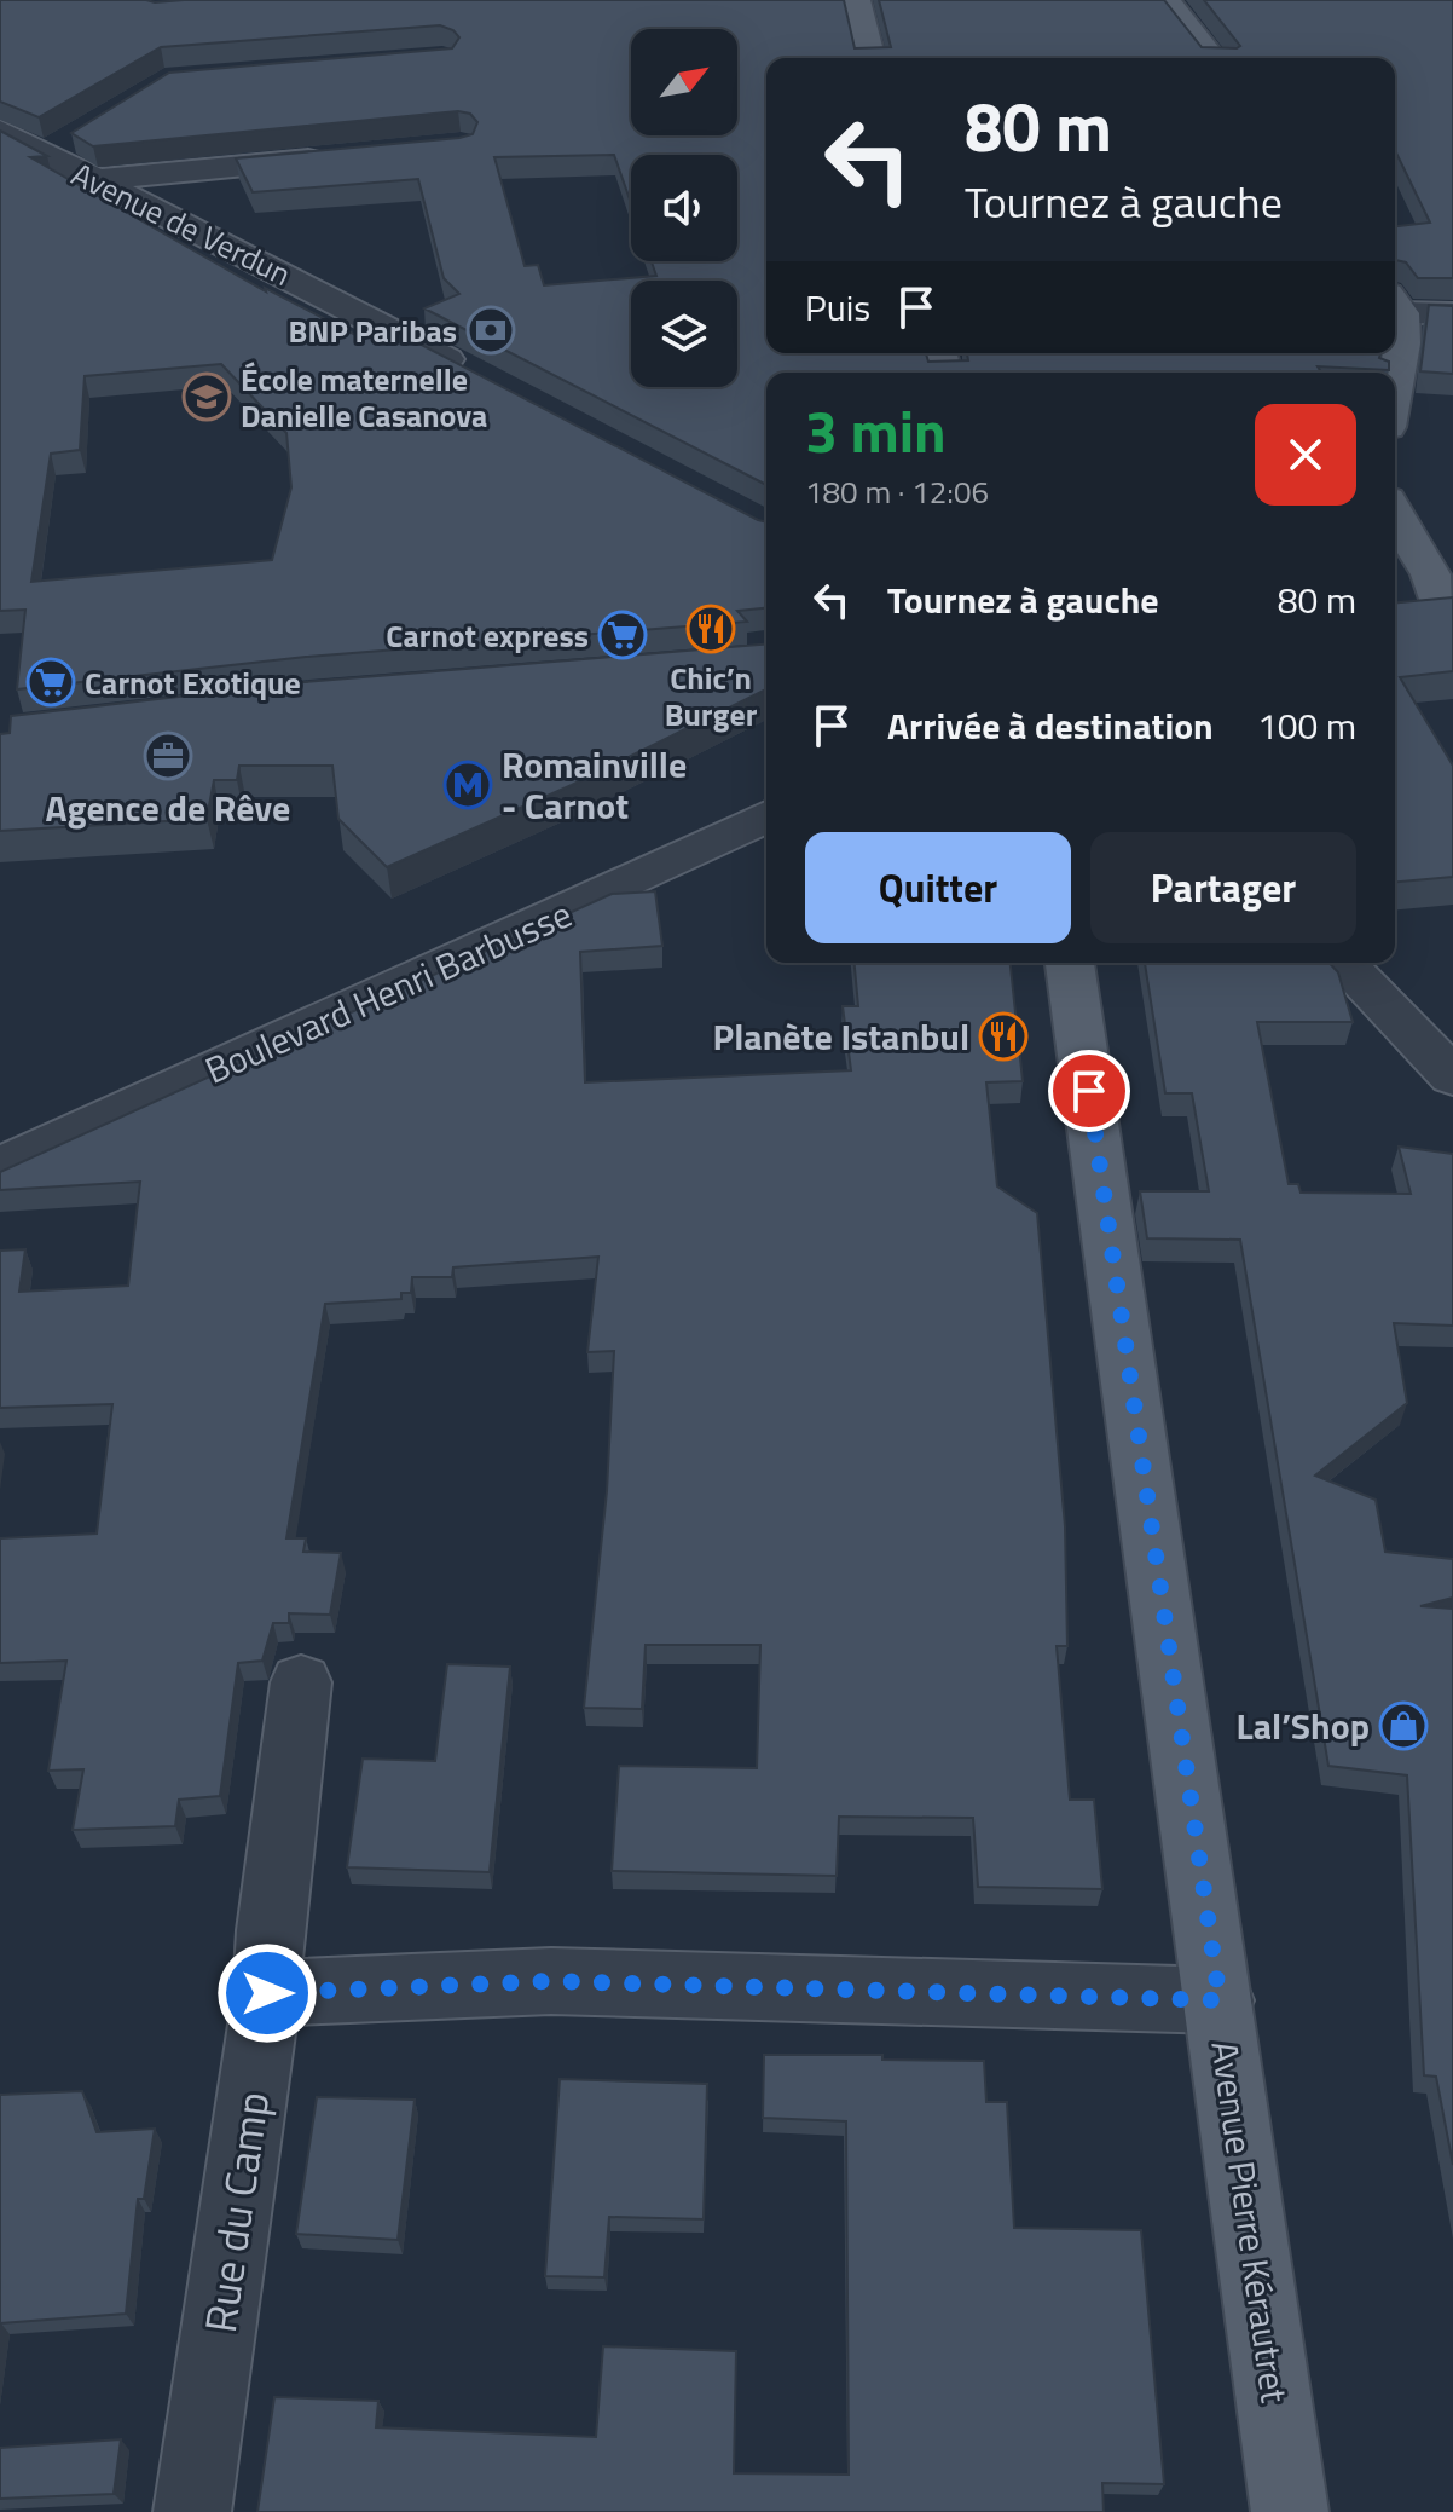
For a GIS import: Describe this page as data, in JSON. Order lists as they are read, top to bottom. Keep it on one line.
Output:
{"streets":{"main road":["Avenue Pierre Kérautret"],"street":["Avenue de Verdun","Boulevard Henri Barbusse","Rue du Camp"]},"places":{"bank":["BNP Paribas"],"school or university":["École maternelle Danielle Casanova"],"restaurant":["Chic’n Burger","Planète Istanbul"],"supermarket":["Carnot express","Carnot Exotique"],"office":["Agence de Rêve"],"metro station":["Romainville - Carnot"],"shop":["Lal’Shop"]},"north":"top right","page":{"turn":["80 m","Tournez à gauche"],"then":"Puis","heading":["3 min","180 m · 12:06"],"list":[{"name":"Tournez à gauche","value":"80 m"},{"name":"Arrivée à destination","value":"100 m"}],"buttons":["Quitter","Partager"]}}
